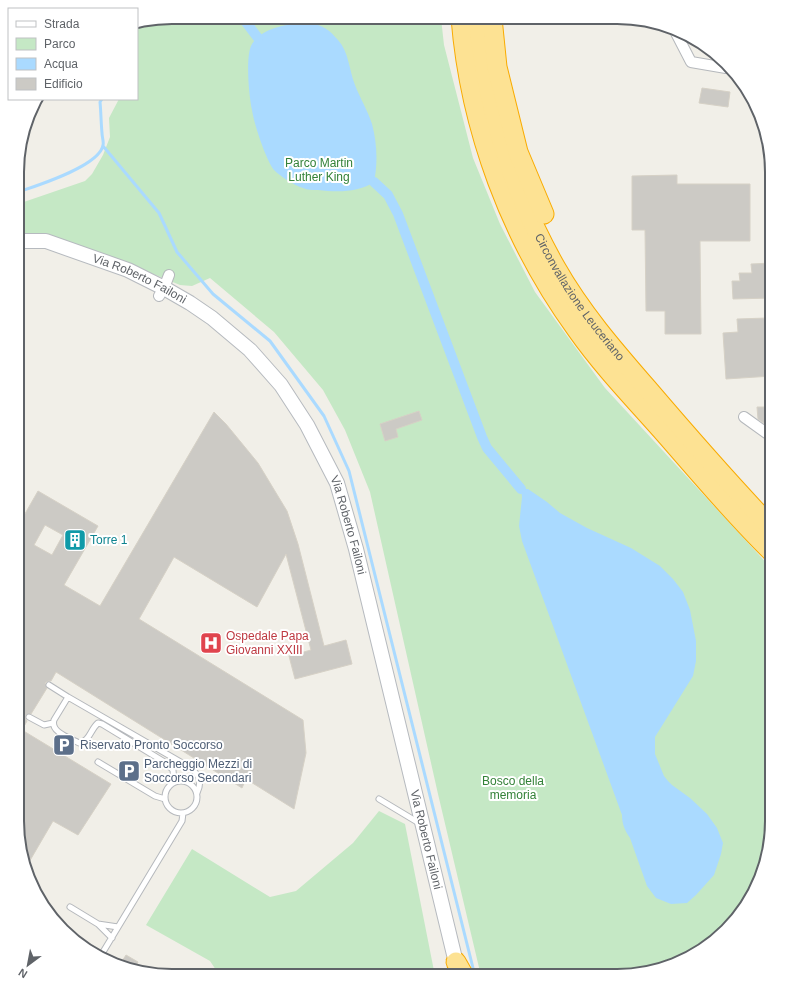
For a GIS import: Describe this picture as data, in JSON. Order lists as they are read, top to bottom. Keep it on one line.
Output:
{"streets":{"highway":["Circonvallazione Leuceriano"],"street":["Via Roberto Failoni"]},"parks":["Parco Martin Luther King","Bosco della memoria"],"places":{"building":["Torre 1"],"hospital":["Ospedale Papa Giovanni XXIII"],"parking":["Riservato Pronto Soccorso","Parcheggio Mezzi di Soccorso Secondari"]},"legend":["Strada","Parco","Acqua","Edificio"],"north":"bottom left"}
